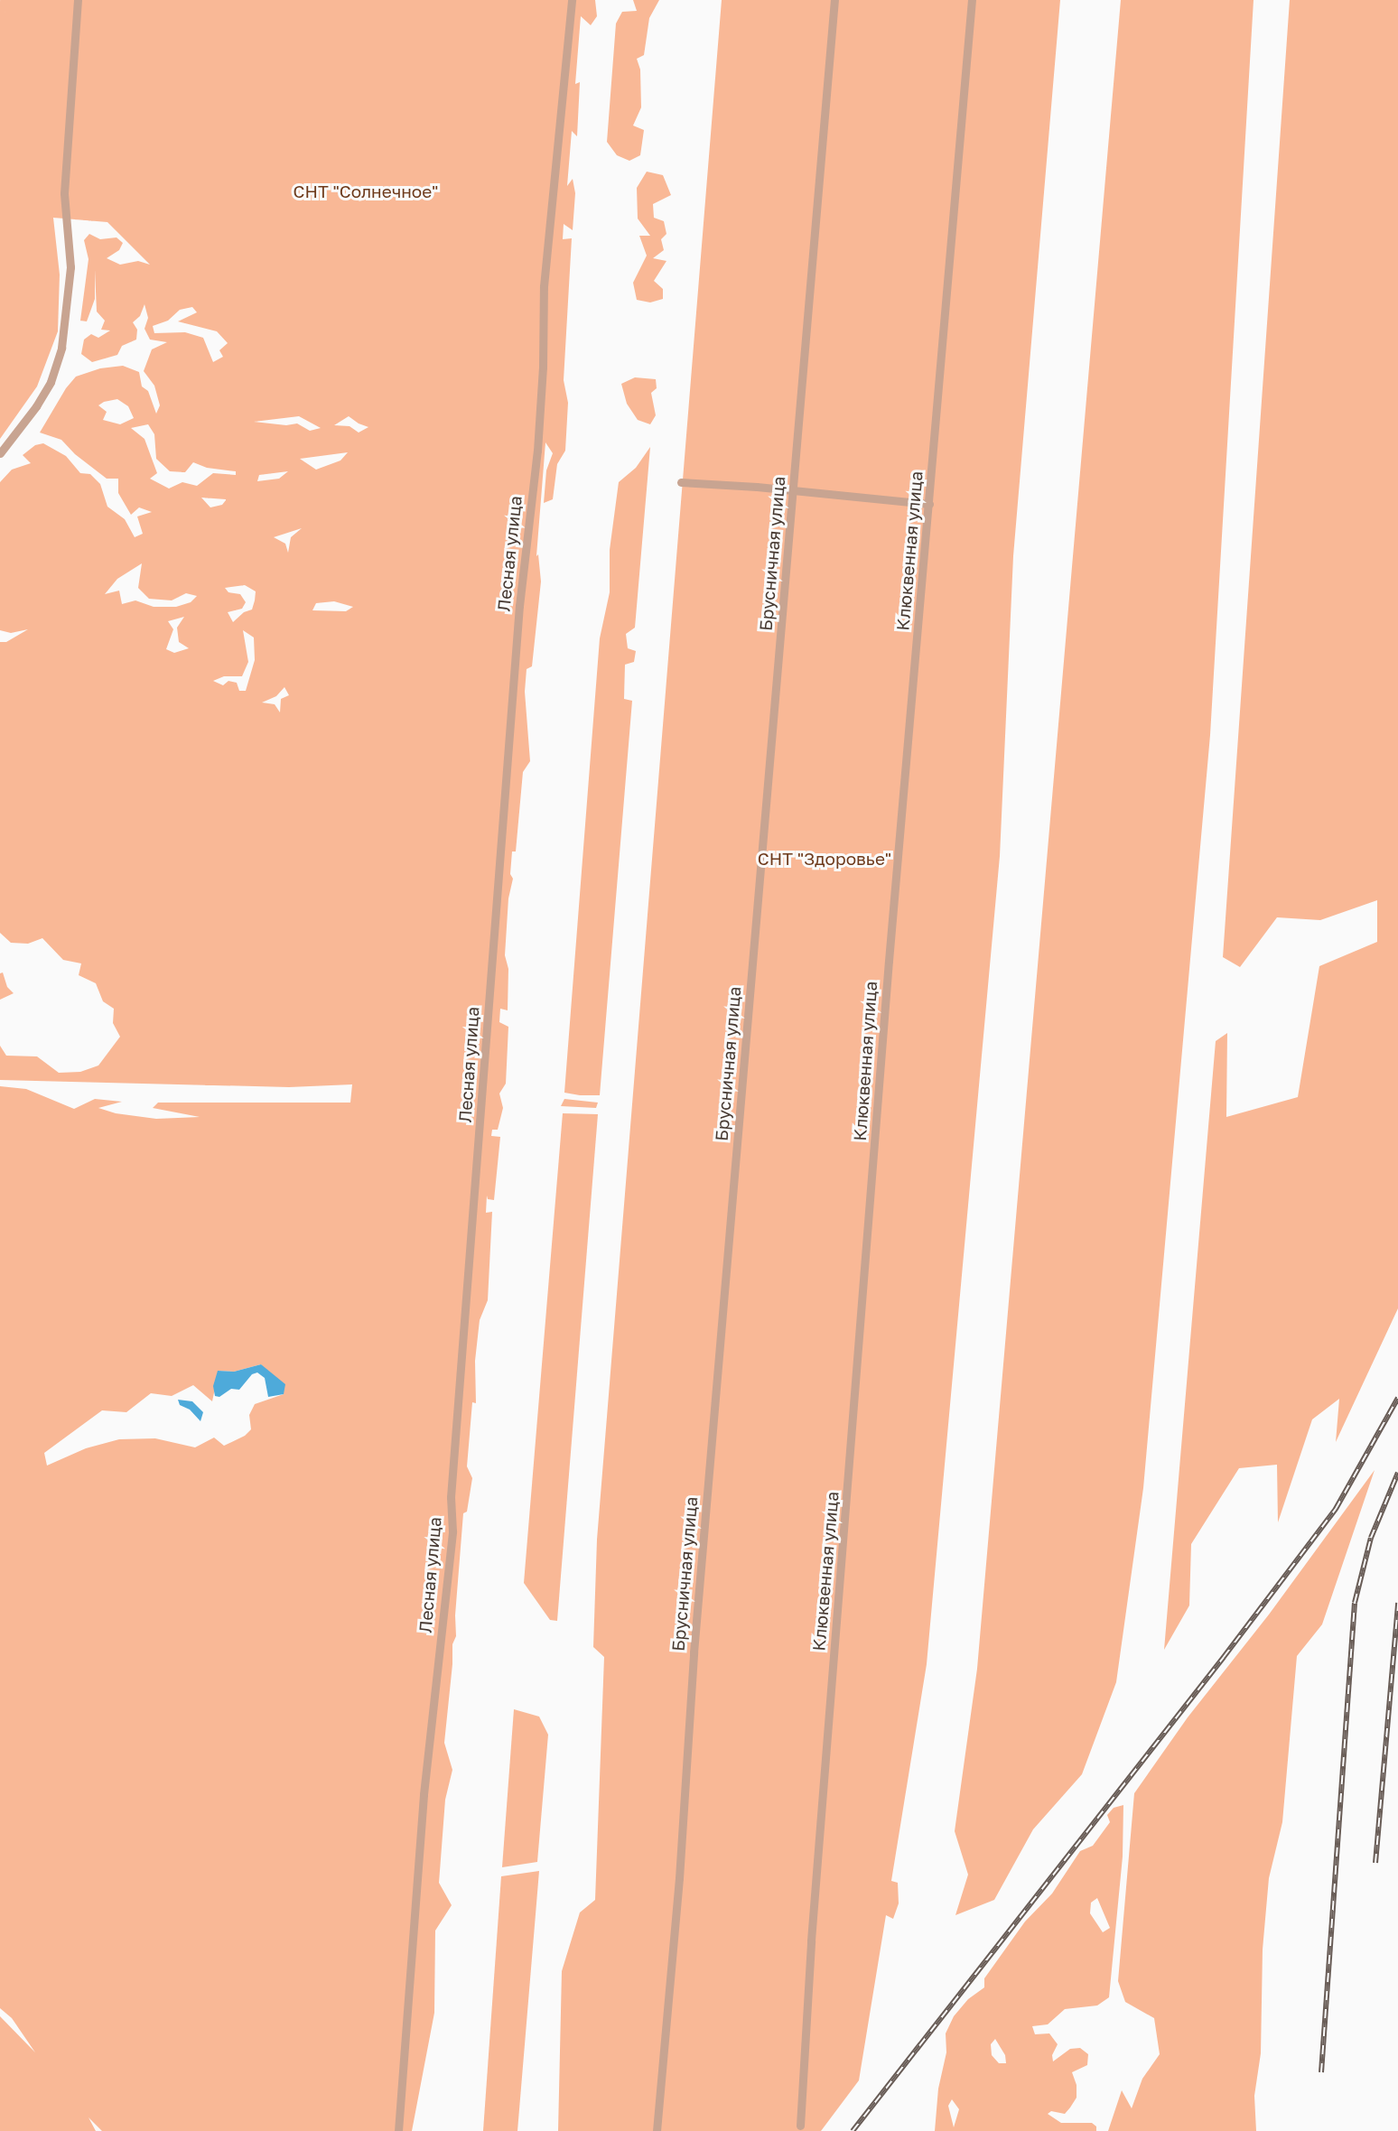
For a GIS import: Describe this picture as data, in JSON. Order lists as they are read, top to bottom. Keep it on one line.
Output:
{"streets":{"street":["Клюквенная улица","Лесная улица","Брусничная улица"]},"parks":["СНТ \"Солнечное\"","СНТ \"Здоровье\""]}
